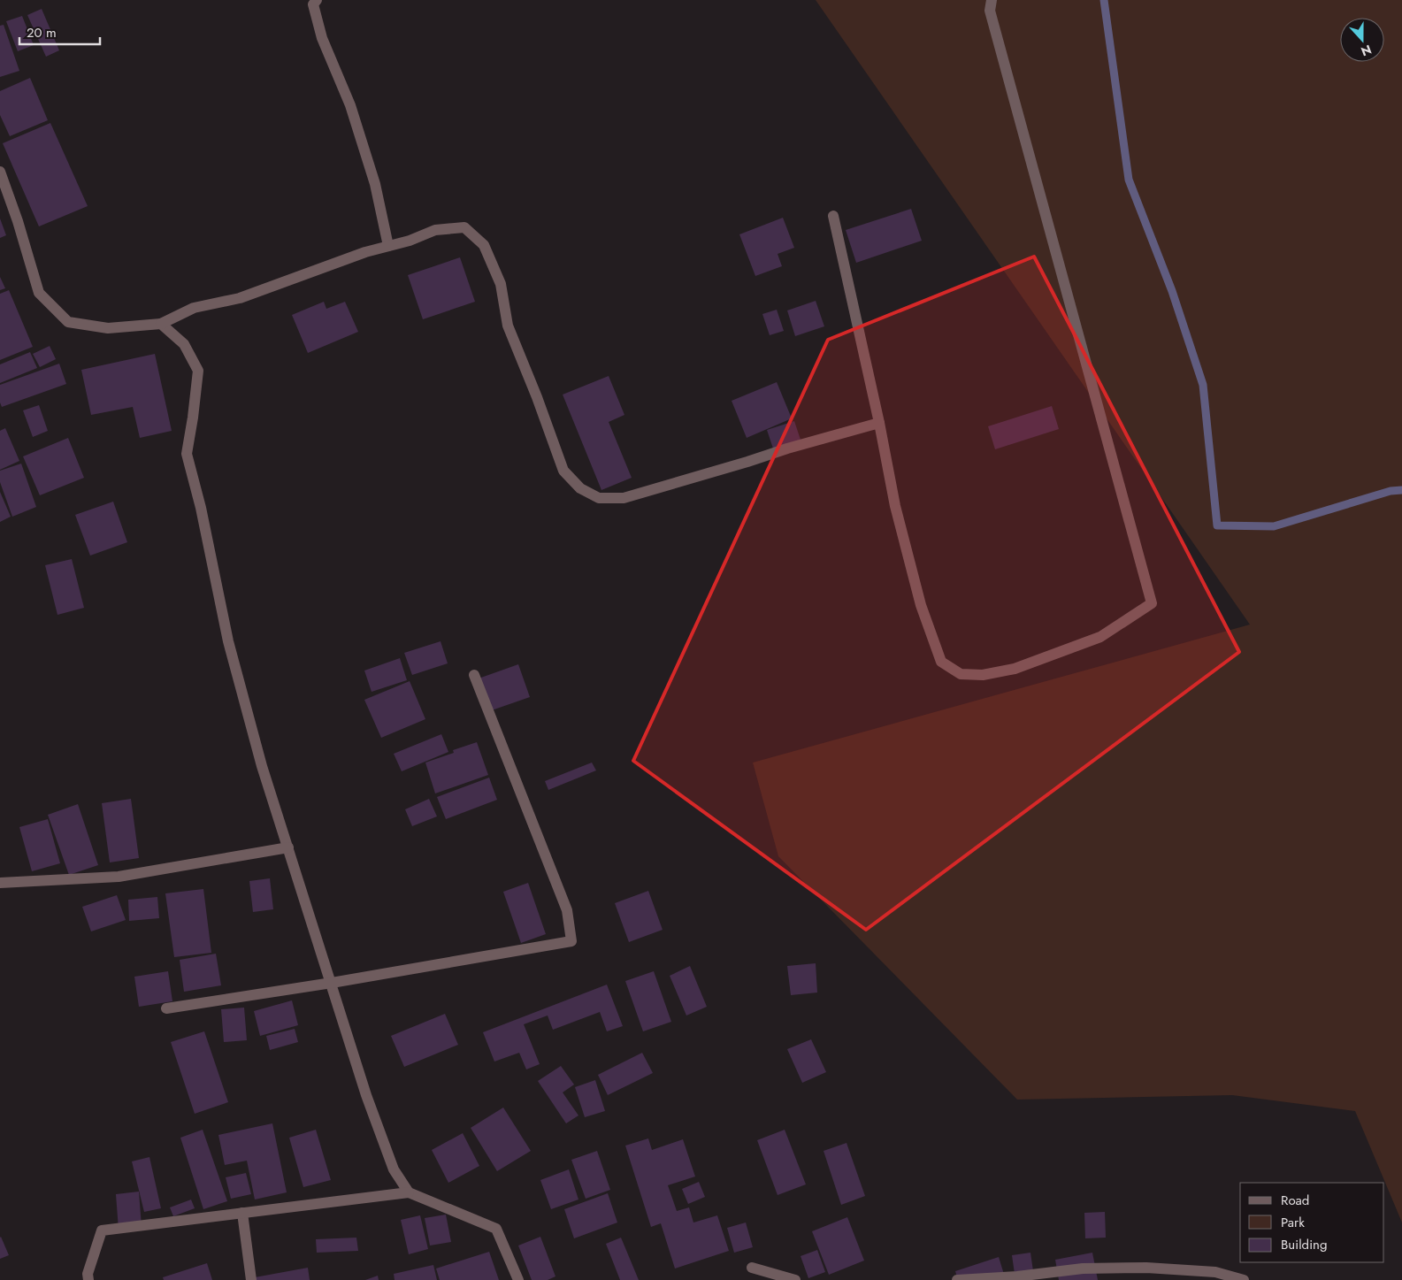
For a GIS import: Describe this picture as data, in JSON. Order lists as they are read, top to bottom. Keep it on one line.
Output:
{"legend":["Road","Park","Building"],"scale_bar":"20 m","north":"bottom"}
